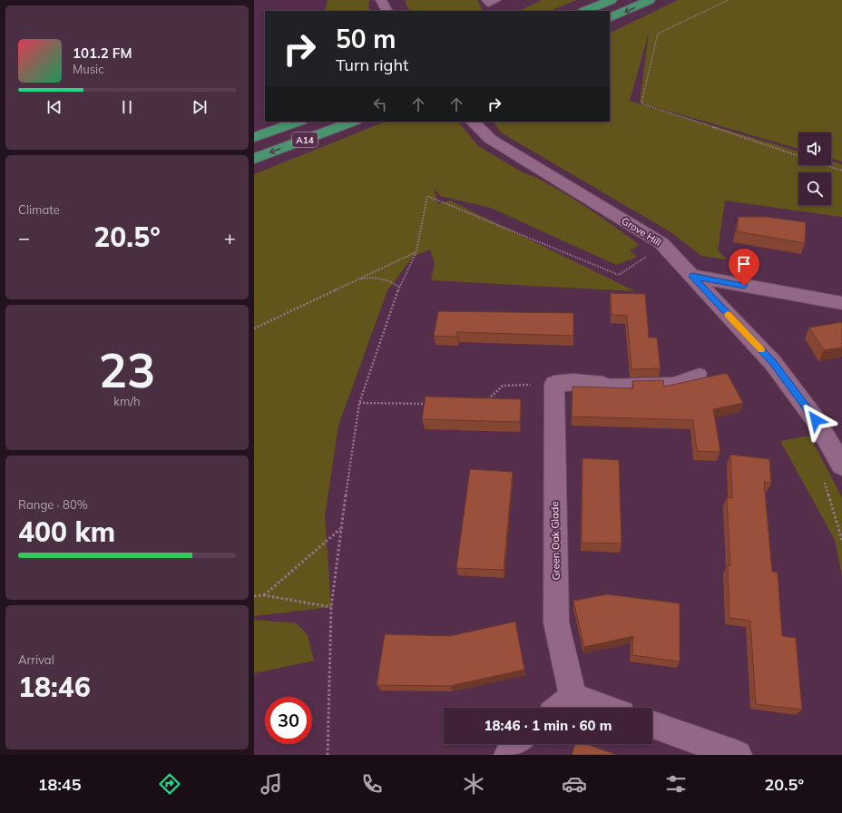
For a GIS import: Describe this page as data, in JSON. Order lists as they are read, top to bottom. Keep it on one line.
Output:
{"streets":{"highway":["A14"],"street":["Grove Hill","Green Oak Glade"]},"page":{"turn":["50 m","Turn right"],"song":["101.2 FM","Music"],"tile":["Climate",["23","km/h"],["Range · 80%","400 km"],["Arrival","18:46"]],"heat":["−","20.5°","+"],"limit":"30","trip":"18:46 · 1 min · 60 m","tabs":["18:45","20.5°"]}}
